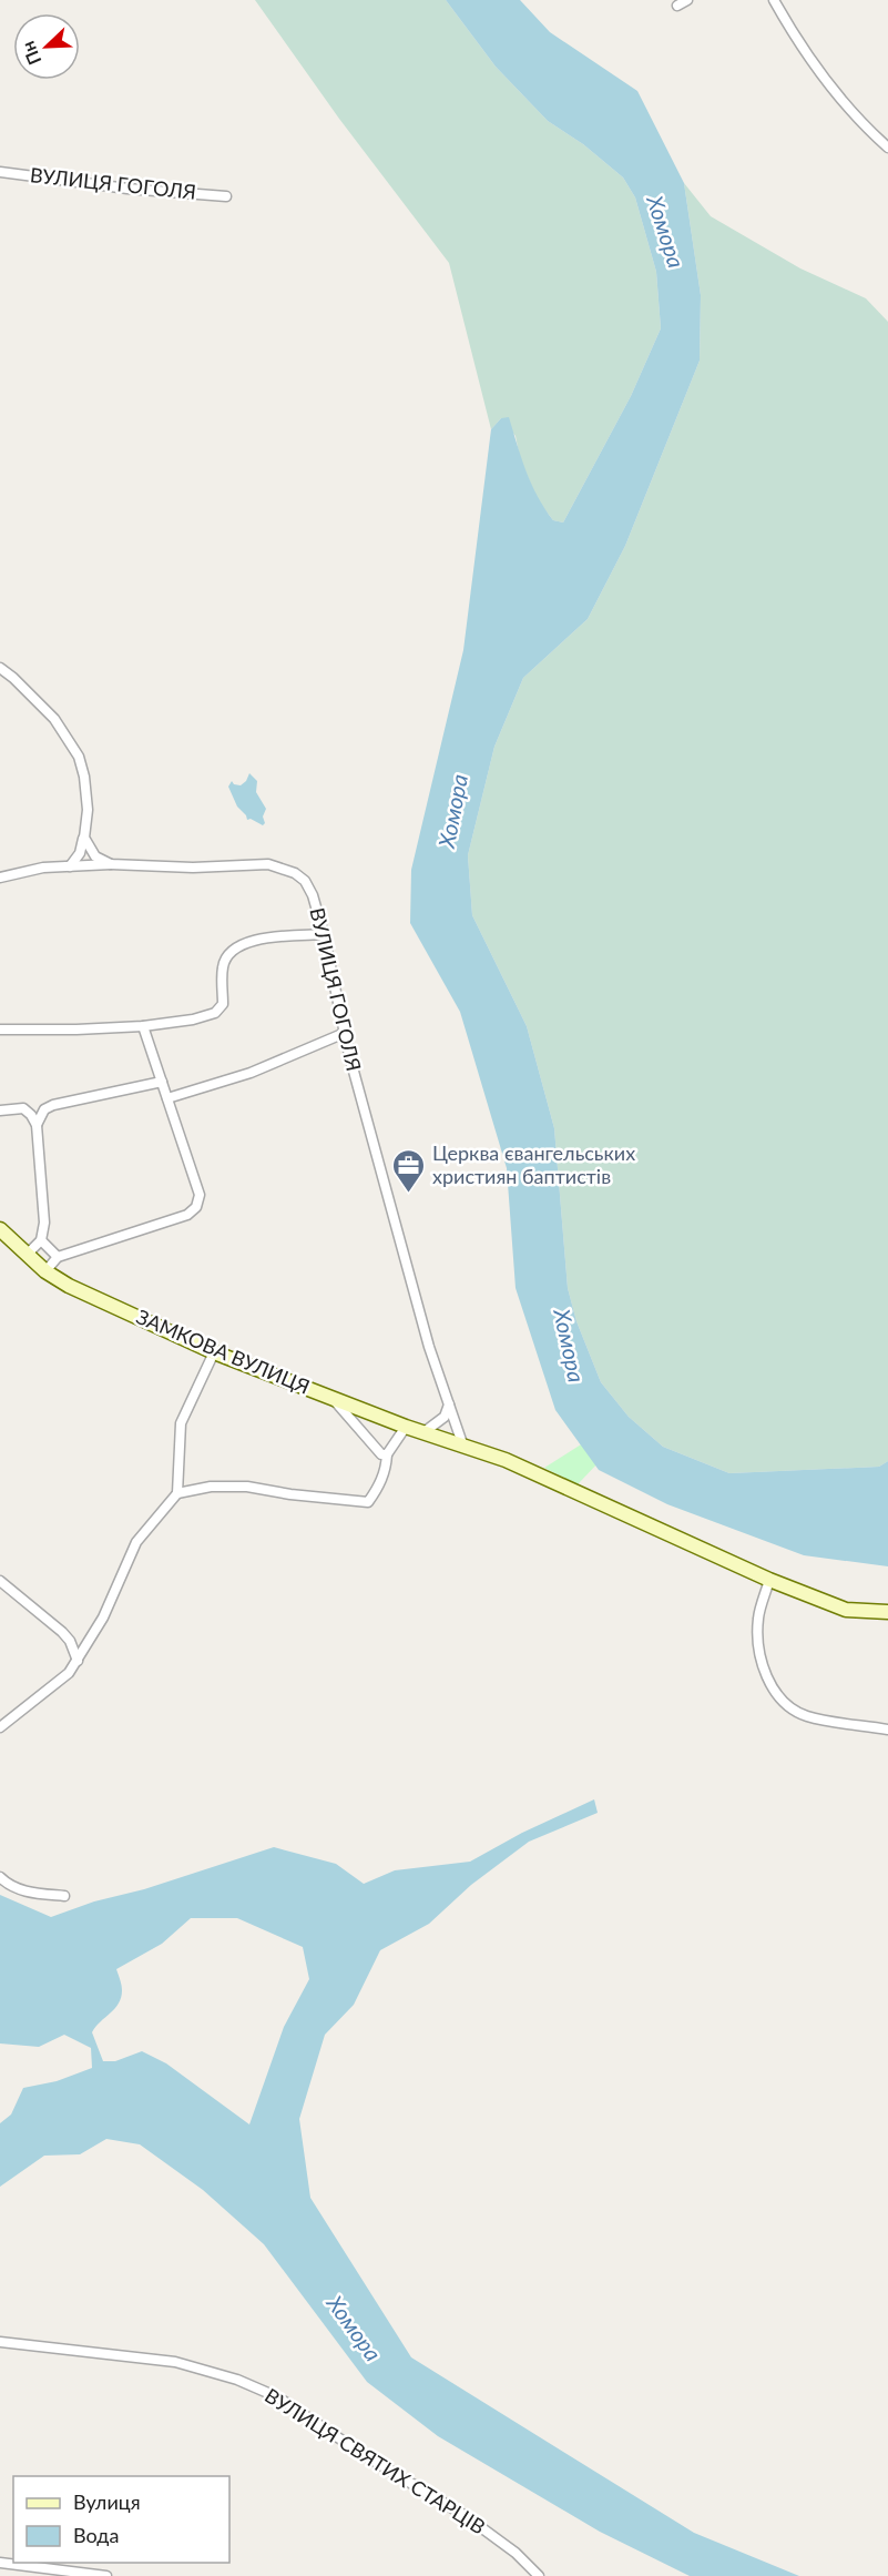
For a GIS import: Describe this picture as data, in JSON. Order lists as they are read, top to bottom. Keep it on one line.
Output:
{"streets":{"street":["ВУЛИЦЯ ГОГОЛЯ","ЗАМКОВА ВУЛИЦЯ","ВУЛИЦЯ СВЯТИХ СТАРЦІВ"]},"crossings":[["ВУЛИЦЯ ГОГОЛЯ","ЗАМКОВА ВУЛИЦЯ"]],"water":["Хомора"],"places":{"office":["Церква євангельських християн баптистів"]},"legend":["Вулиця","Вода"],"north":"bottom left"}
